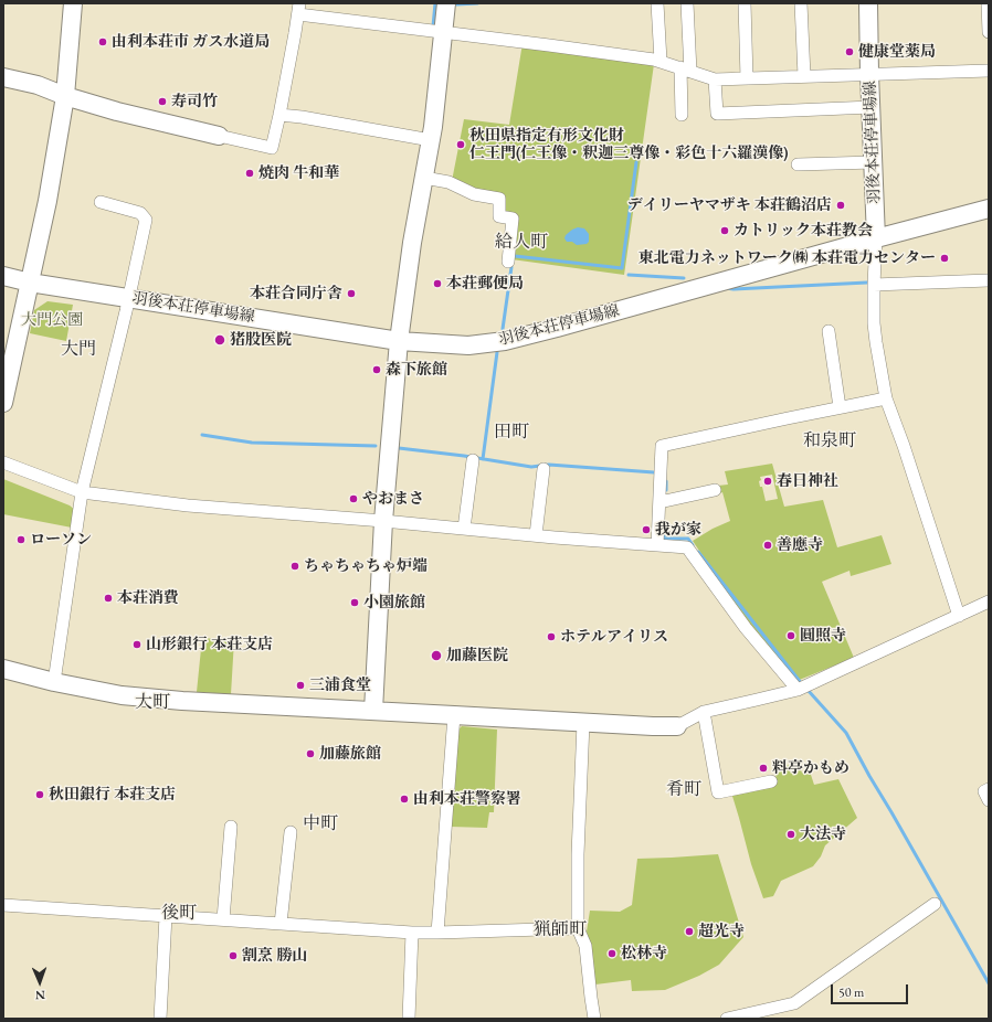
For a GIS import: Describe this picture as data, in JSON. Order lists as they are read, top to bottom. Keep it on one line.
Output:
{"streets":{"street":["羽後本荘停車場線"]},"districts":["給人町","大門","田町","和泉町","大町","肴町","中町","後町","猟師町"],"parks":["大門公園"],"places":["由利本荘市 ガス水道局","健康堂薬局","寿司竹","秋田県指定有形文化財 仁王門(仁王像・釈迦三尊像・彩色十六羅漢像)","焼肉 牛和華","デイリーヤマザキ 本荘鶴沼店","カトリック本荘教会","東北電力ネットワーク㈱ 本荘電力センター","本荘郵便局","本荘合同庁舎","猪股医院","森下旅館","春日神社","やおまさ","我が家","ローソン","善應寺","ちゃちゃちゃ炉端","本荘消費","小園旅館","圓照寺","ホテルアイリス","山形銀行 本荘支店","加藤医院","三浦食堂","加藤旅館","料亭かもめ","秋田銀行 本荘支店","由利本荘警察署","大法寺","超光寺","松林寺","割烹 勝山"],"scale_bar":"50 m","north":"bottom"}
